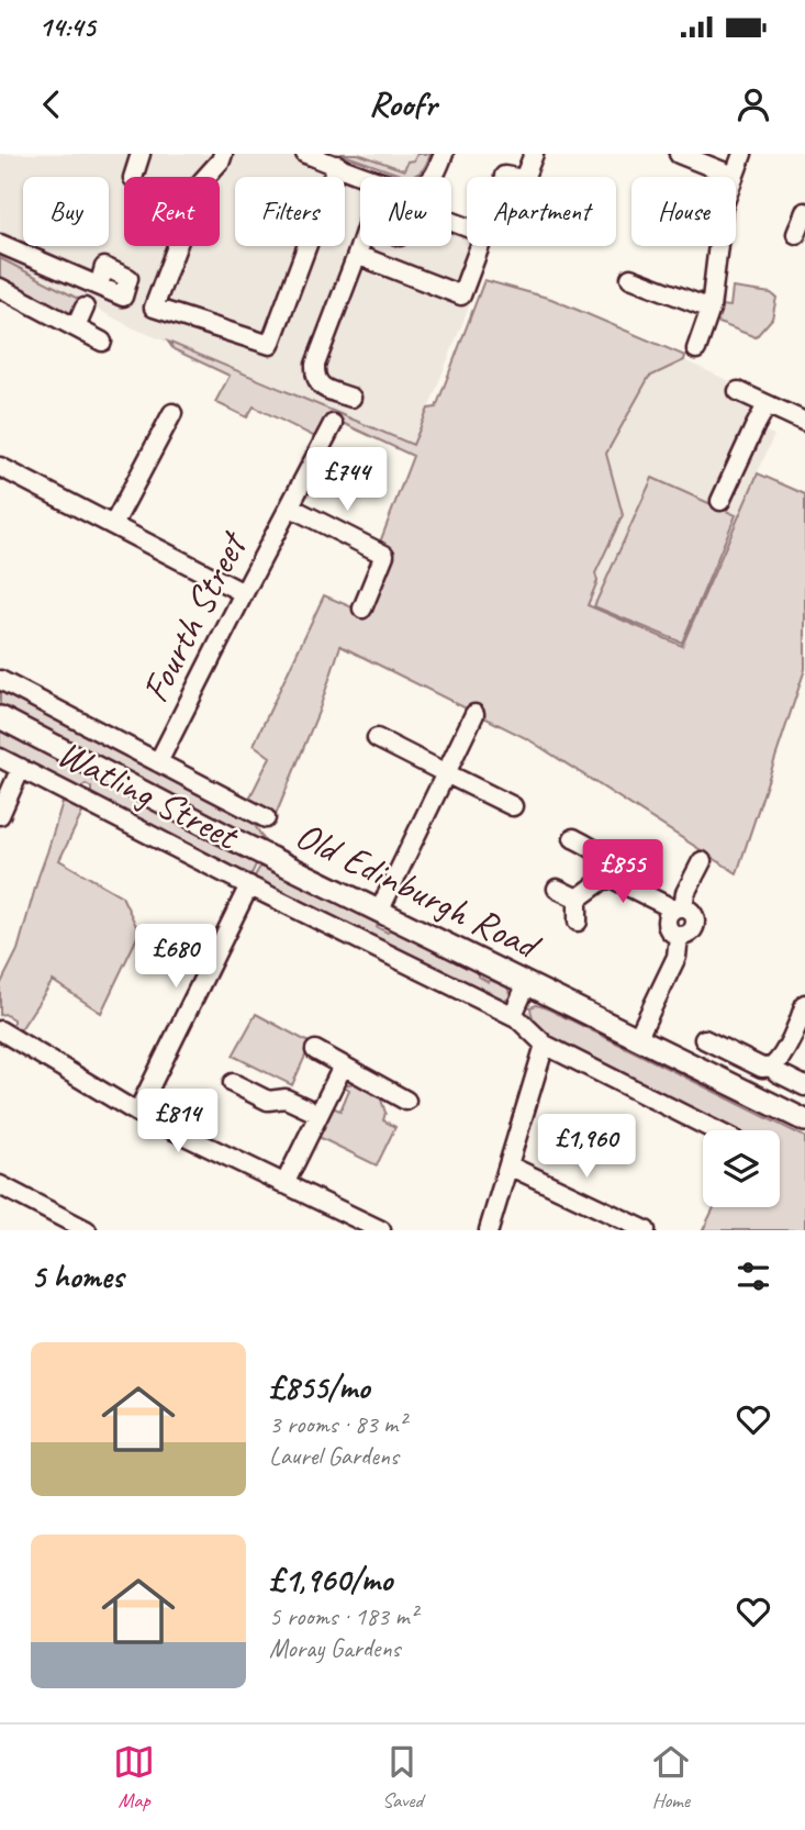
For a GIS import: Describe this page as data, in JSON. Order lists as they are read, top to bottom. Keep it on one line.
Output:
{"streets":{"main road":["Old Edinburgh Road"],"street":["Fourth Street","Watling Street"]},"crossings":[["Fourth Street","Old Edinburgh Road"]],"page":{"status":"14:45","header":"Roofr","chip":["Buy","Rent","Filters","New","Apartment","House"],"price":["£744","£855","£680","£814","£1,960"],"heading":"5 homes","list":[{"name":"£855/mo","note":"3 rooms · 83 m² · Laurel Gardens"},{"name":"£1,960/mo","note":"5 rooms · 183 m² · Moray Gardens"}],"tabs":["Map","Saved","Home"]}}
